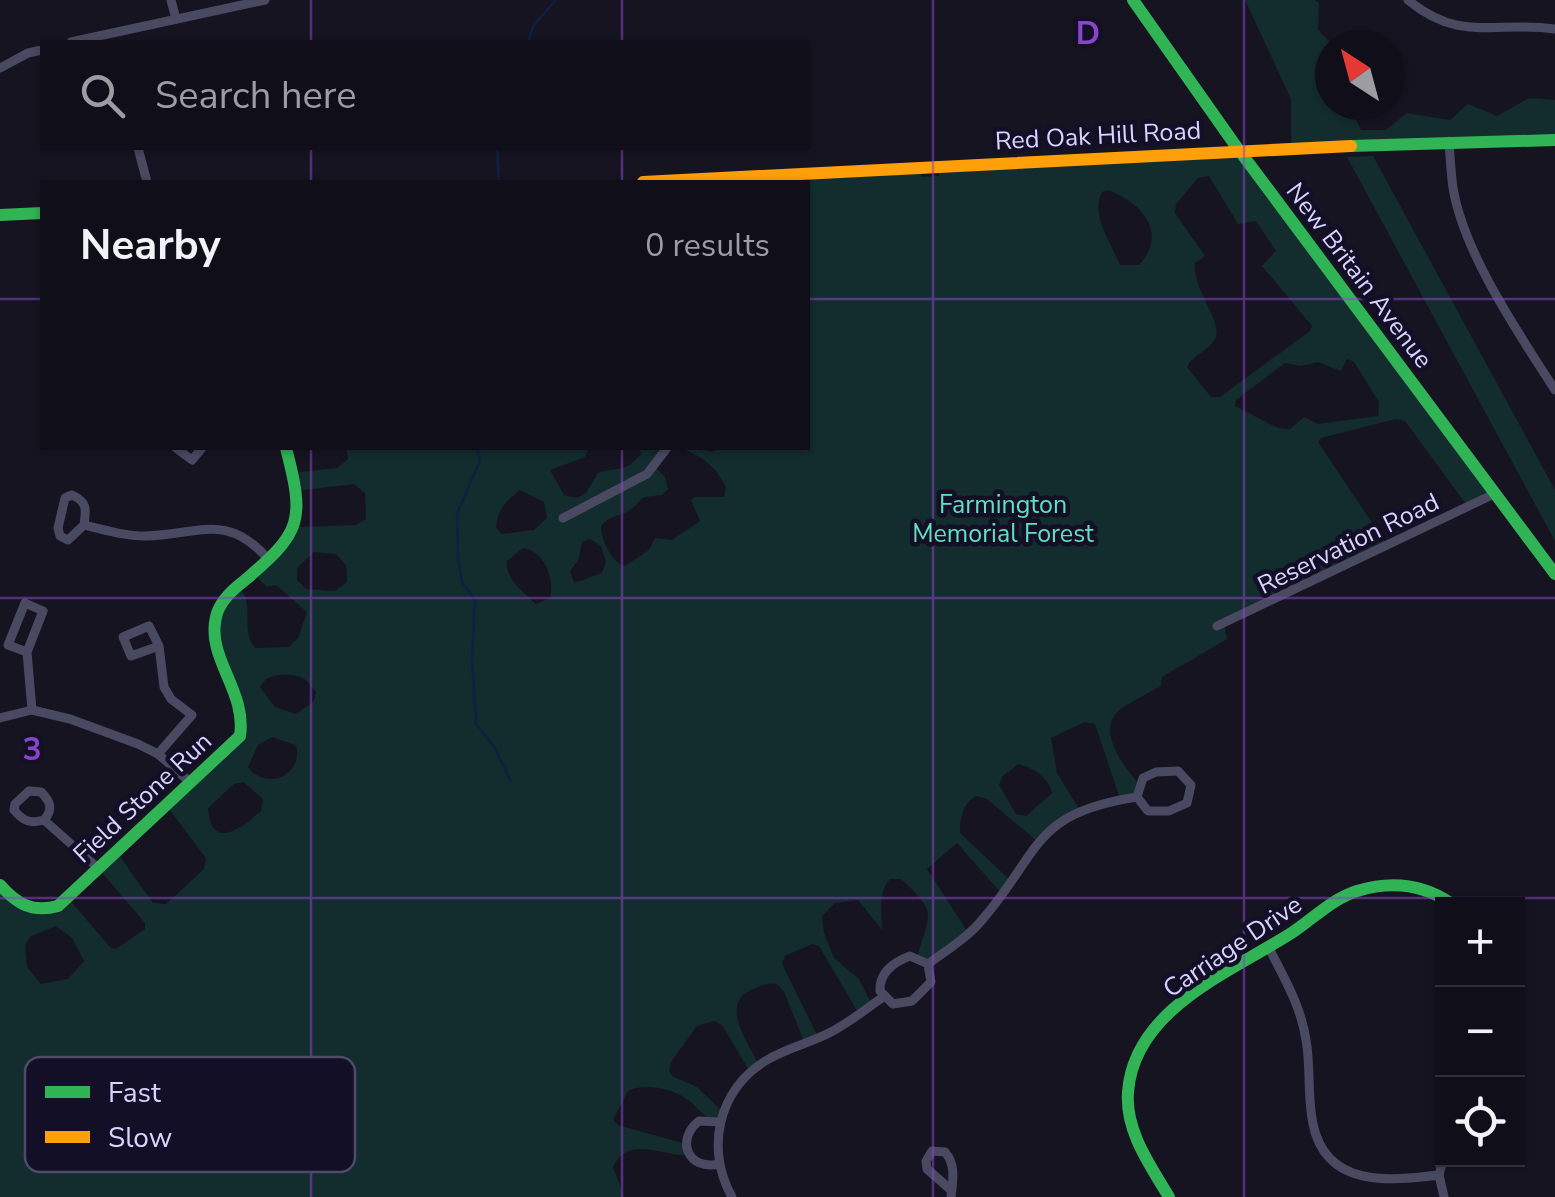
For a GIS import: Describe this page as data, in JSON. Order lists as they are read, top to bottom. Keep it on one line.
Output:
{"streets":{"street":["Red Oak Hill Road","New Britain Avenue","Reservation Road","Field Stone Run","Carriage Drive"]},"crossings":[["Red Oak Hill Road","New Britain Avenue"],["New Britain Avenue","Reservation Road"]],"parks":["Farmington Memorial Forest"],"legend":["Fast","Slow"],"north":"top left","page":{"search":"Search here","heading":["Nearby","0 results"],"map_buttons":["+","−"]},"grid":{"columns":["D"],"rows":["3"]}}
